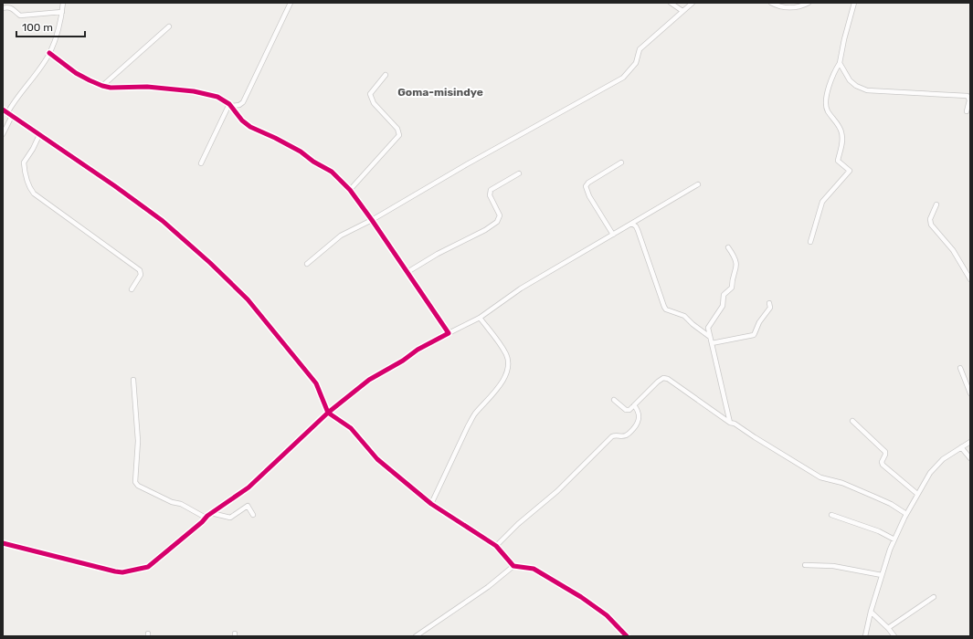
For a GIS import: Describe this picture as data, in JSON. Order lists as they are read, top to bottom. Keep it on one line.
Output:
{"districts":["Goma-misindye"],"scale_bar":"100 m"}
